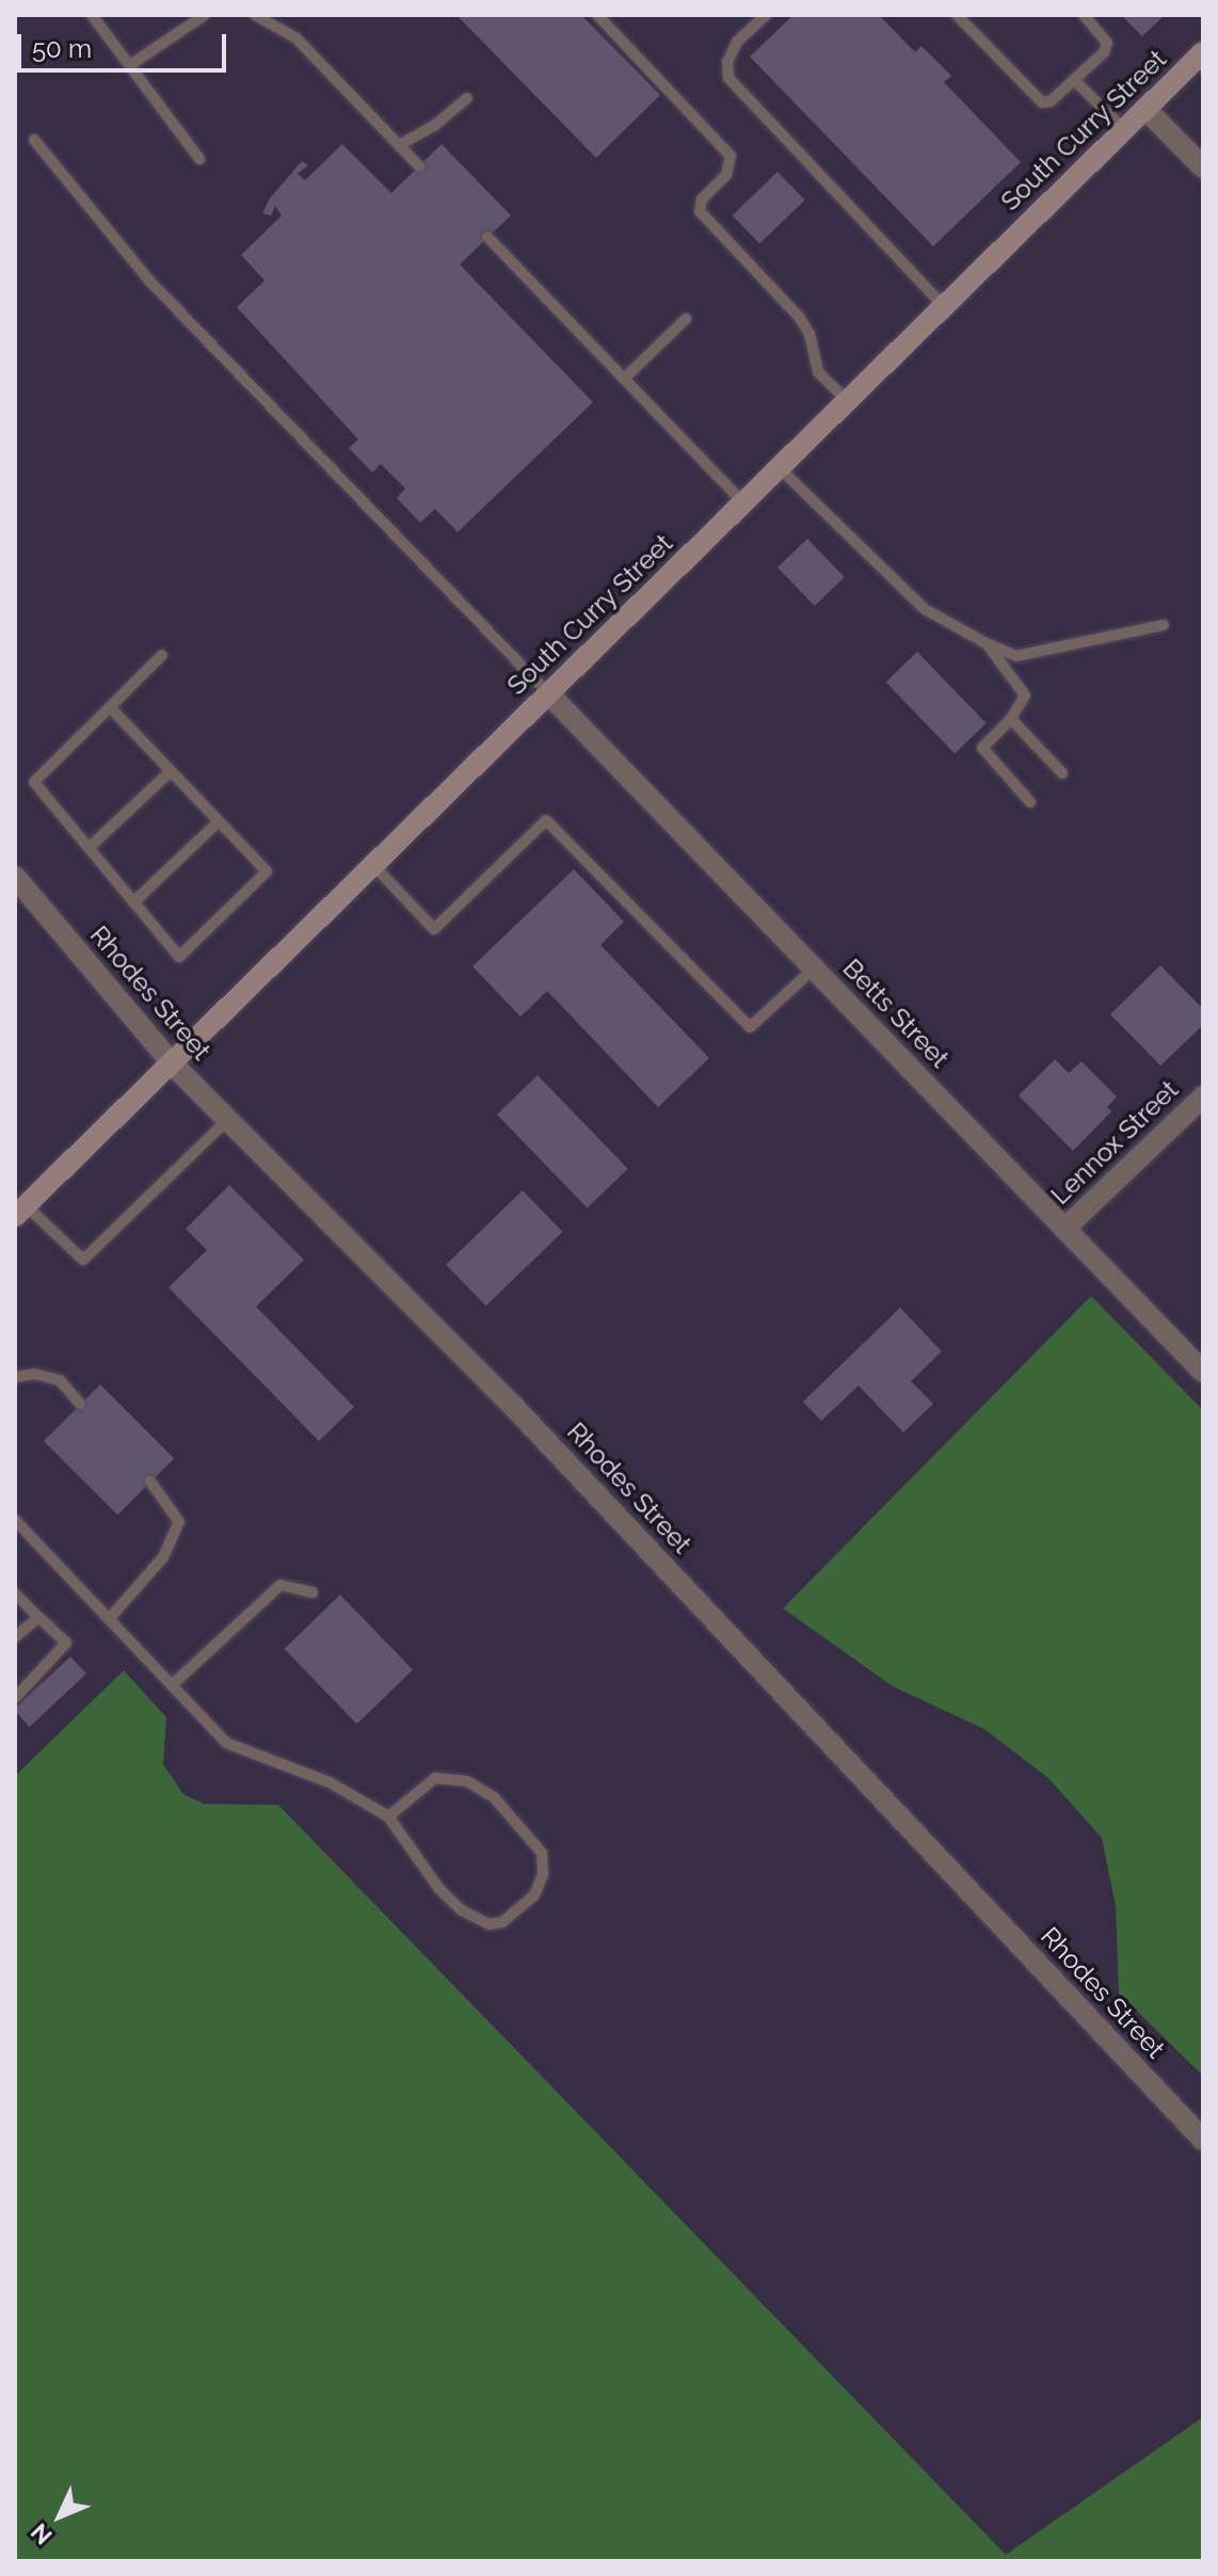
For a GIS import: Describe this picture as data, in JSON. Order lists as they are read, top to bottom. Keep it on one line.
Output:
{"streets":{"street":["South Curry Street","Rhodes Street","Betts Street","Lennox Street"]},"crossings":[["South Curry Street","Rhodes Street"],["South Curry Street","Betts Street"],["Betts Street","Lennox Street"]],"scale_bar":"50 m","north":"bottom left"}
